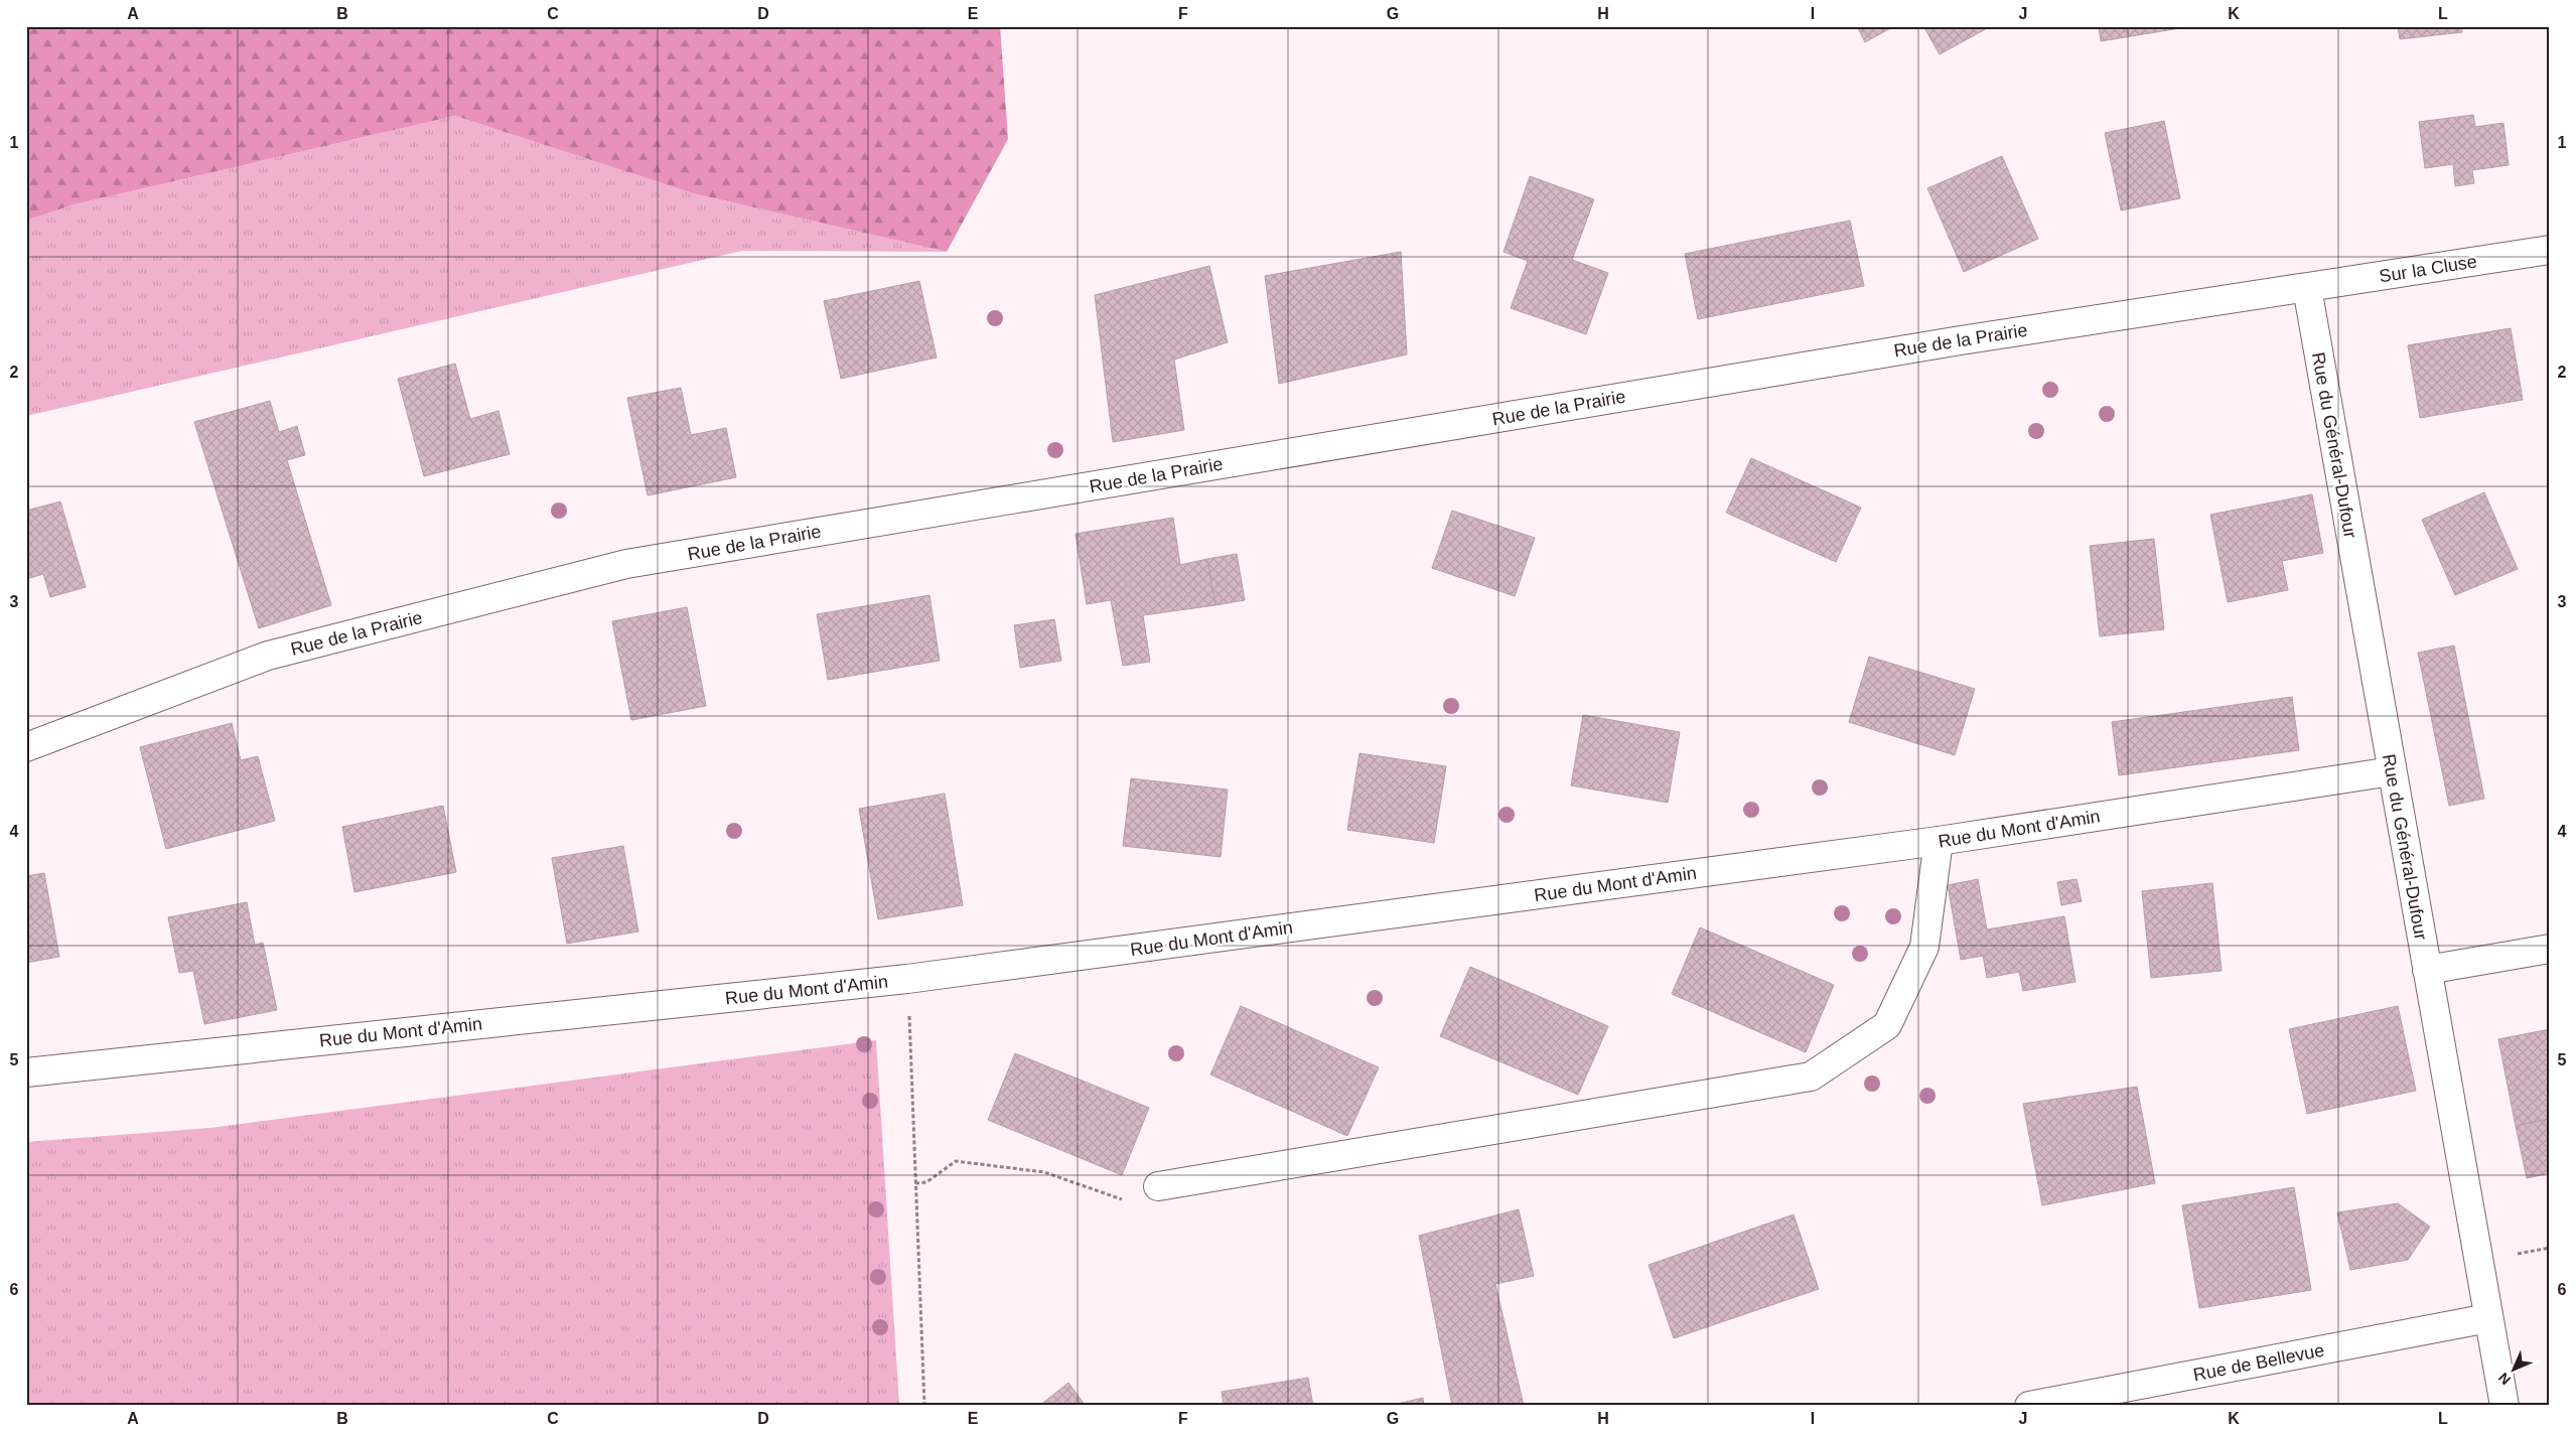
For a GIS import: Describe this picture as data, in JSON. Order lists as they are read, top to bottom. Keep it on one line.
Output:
{"streets":{"street":["Sur la Cluse","Rue de la Prairie","Rue du Général-Dufour","Rue du Mont d'Amin","Rue de Bellevue"]},"crossings":[["Sur la Cluse","Rue de la Prairie"],["Sur la Cluse","Rue du Général-Dufour"],["Rue de la Prairie","Rue du Général-Dufour"],["Rue du Général-Dufour","Rue du Mont d'Amin"],["Rue du Général-Dufour","Rue de Bellevue"]],"north":"bottom left","grid":{"columns":["A","B","C","D","E","F","G","H","I","J","K","L"],"rows":["1","2","3","4","5","6"]}}
